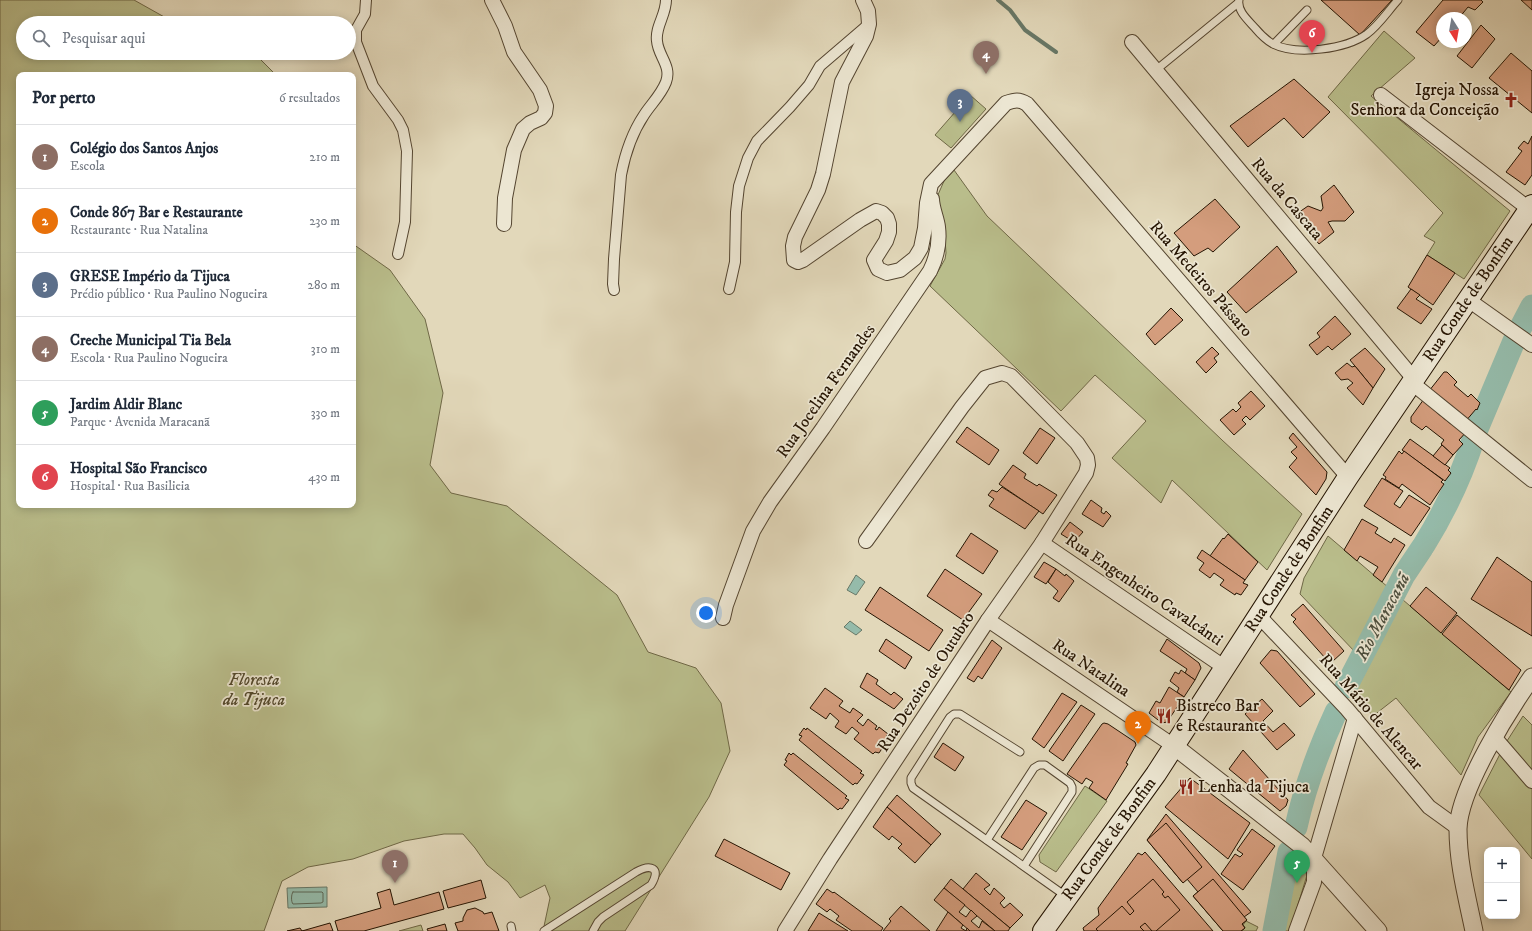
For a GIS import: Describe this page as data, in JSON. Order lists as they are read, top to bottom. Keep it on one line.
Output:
{"streets":{"main road":["Rua Conde de Bonfim"],"street":["Rua da Cascata","Rua Medeiros Pássaro","Rua Jocelina Fernandes","Rua Engenheiro Cavalcânti","Rua Natalina","Rua Dezoito de Outubro","Rua Mário de Alencar"]},"crossings":[["Rua da Cascata","Rua Conde de Bonfim"],["Rua Medeiros Pássaro","Rua Conde de Bonfim"],["Rua Medeiros Pássaro","Rua Jocelina Fernandes"],["Rua Conde de Bonfim","Rua Engenheiro Cavalcânti"],["Rua Conde de Bonfim","Rua Natalina"],["Rua Conde de Bonfim","Rua Mário de Alencar"],["Rua Engenheiro Cavalcânti","Rua Dezoito de Outubro"],["Rua Natalina","Rua Dezoito de Outubro"]],"water":["Rio Maracanã"],"parks":["Floresta da Tijuca"],"places":{"church":["Igreja Nossa Senhora da Conceição"],"restaurant":["Bistreco Bar e Restaurante","Lenha da Tijuca"]},"north":"bottom","page":{"search":"Pesquisar aqui","pins":["6","4","3","2","1","5"],"heading":["Por perto","6 resultados"],"list":[{"mark":"1","name":"Colégio dos Santos Anjos","note":"Escola","value":"210 m"},{"mark":"2","name":"Conde 867 Bar e Restaurante","note":"Restaurante · Rua Natalina","value":"230 m"},{"mark":"3","name":"GRESE Império da Tijuca","note":"Prédio público · Rua Paulino Nogueira","value":"280 m"},{"mark":"4","name":"Creche Municipal Tia Bela","note":"Escola · Rua Paulino Nogueira","value":"310 m"},{"mark":"5","name":"Jardim Aldir Blanc","note":"Parque · Avenida Maracanã","value":"330 m"},{"mark":"6","name":"Hospital São Francisco","note":"Hospital · Rua Basilieia","value":"430 m"}],"map_buttons":["+","−"]}}
